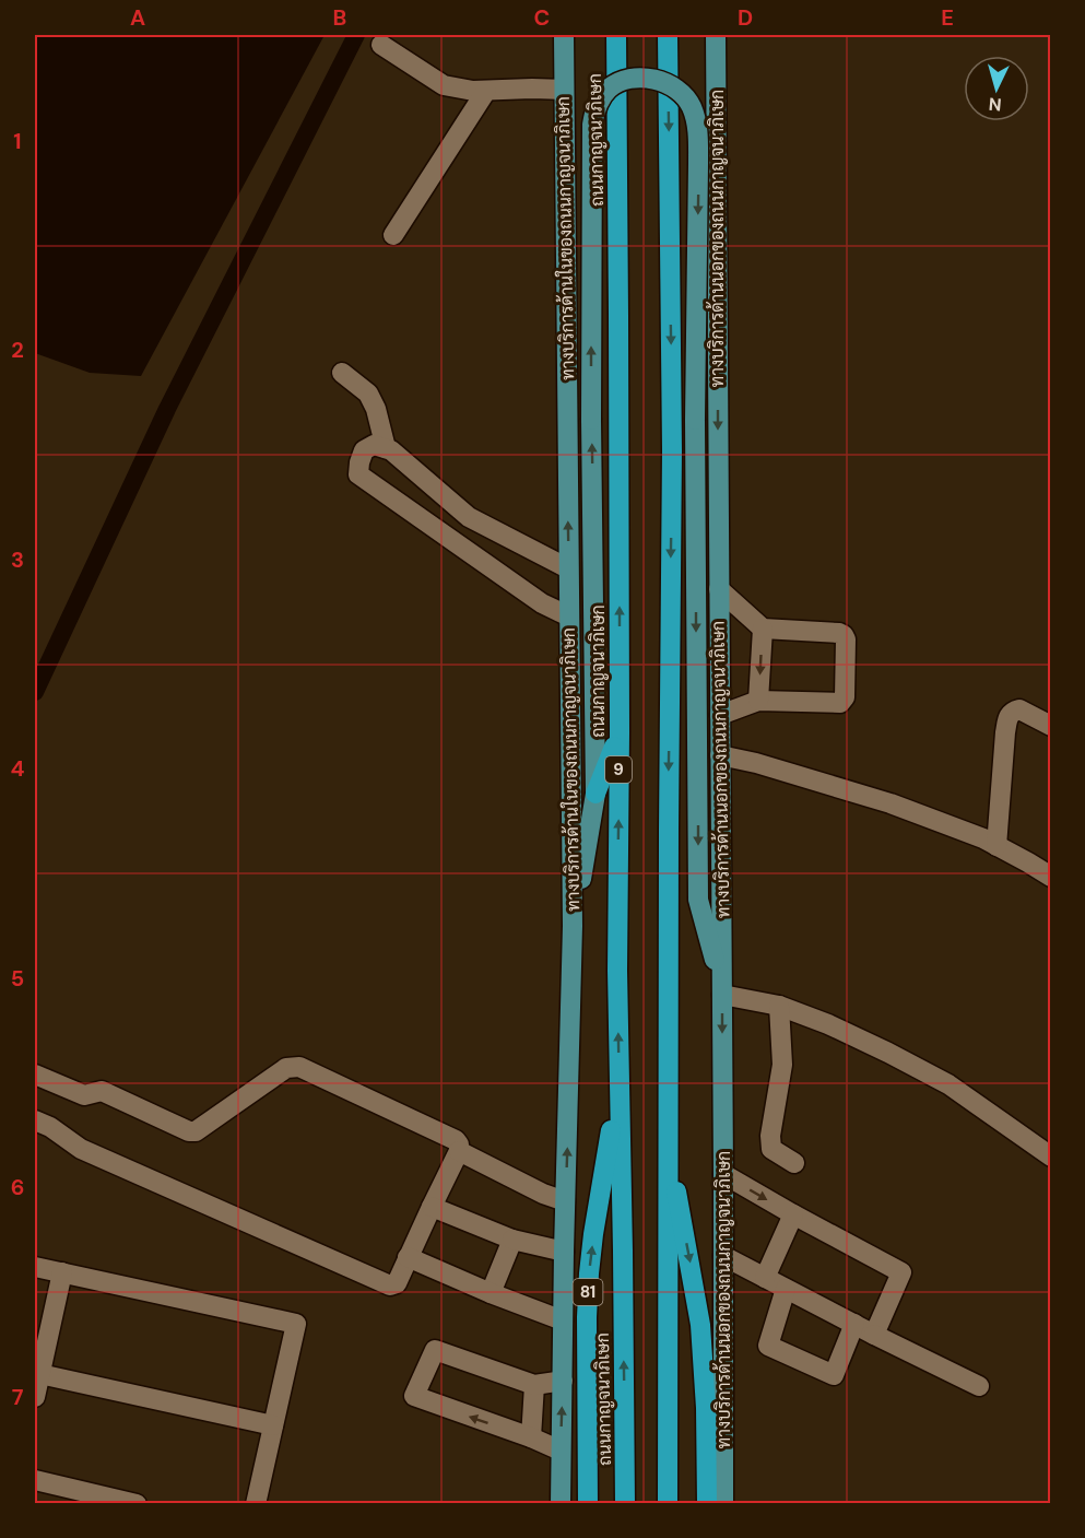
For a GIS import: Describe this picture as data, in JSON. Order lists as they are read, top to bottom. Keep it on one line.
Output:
{"streets":{"highway":["ถนนกาญจนาภิเษก","9","81"],"main road":["ทางบริการด้านในของถนนกาญจนาภิเษก","ทางบริการด้านนอกของถนนกาญจนาภิเษก"]},"crossings":[["ถนนกาญจนาภิเษก","81"]],"one_way":["ทางบริการด้านในของถนนกาญจนาภิเษก","ทางบริการด้านนอกของถนนกาญจนาภิเษก"],"north":"bottom","grid":{"columns":["A","B","C","D","E"],"rows":["1","2","3","4","5","6","7"]}}
